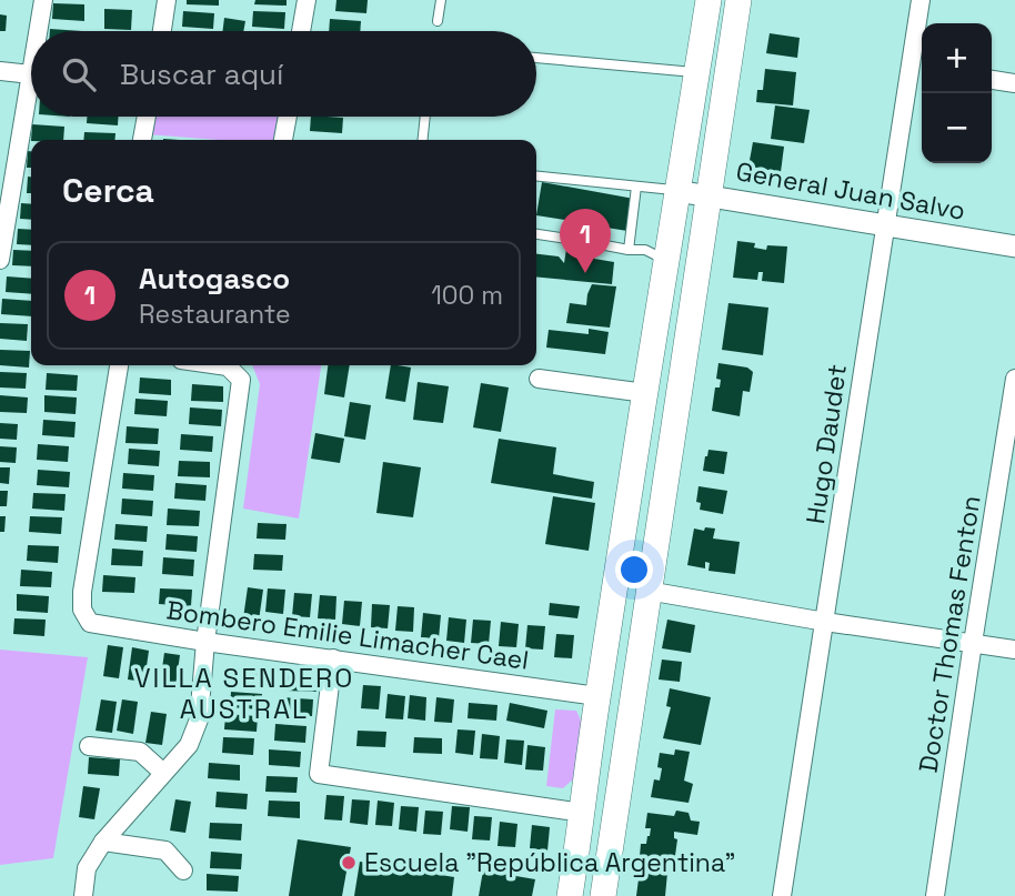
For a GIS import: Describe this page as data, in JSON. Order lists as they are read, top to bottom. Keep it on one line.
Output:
{"streets":{"street":["General Juan Salvo","Hugo Daudet","Doctor Thomas Fenton","Bombero Emilie Limacher Cael"]},"crossings":[["General Juan Salvo","Hugo Daudet"]],"districts":["VILLA SENDERO AUSTRAL"],"places":["Escuela \"República Argentina\""],"page":{"map_buttons":["+","−"],"search":"Buscar aquí","heading":"Cerca","pins":"1","list":[{"mark":"1","name":"Autogasco","note":"Restaurante","value":"100 m"}]}}
